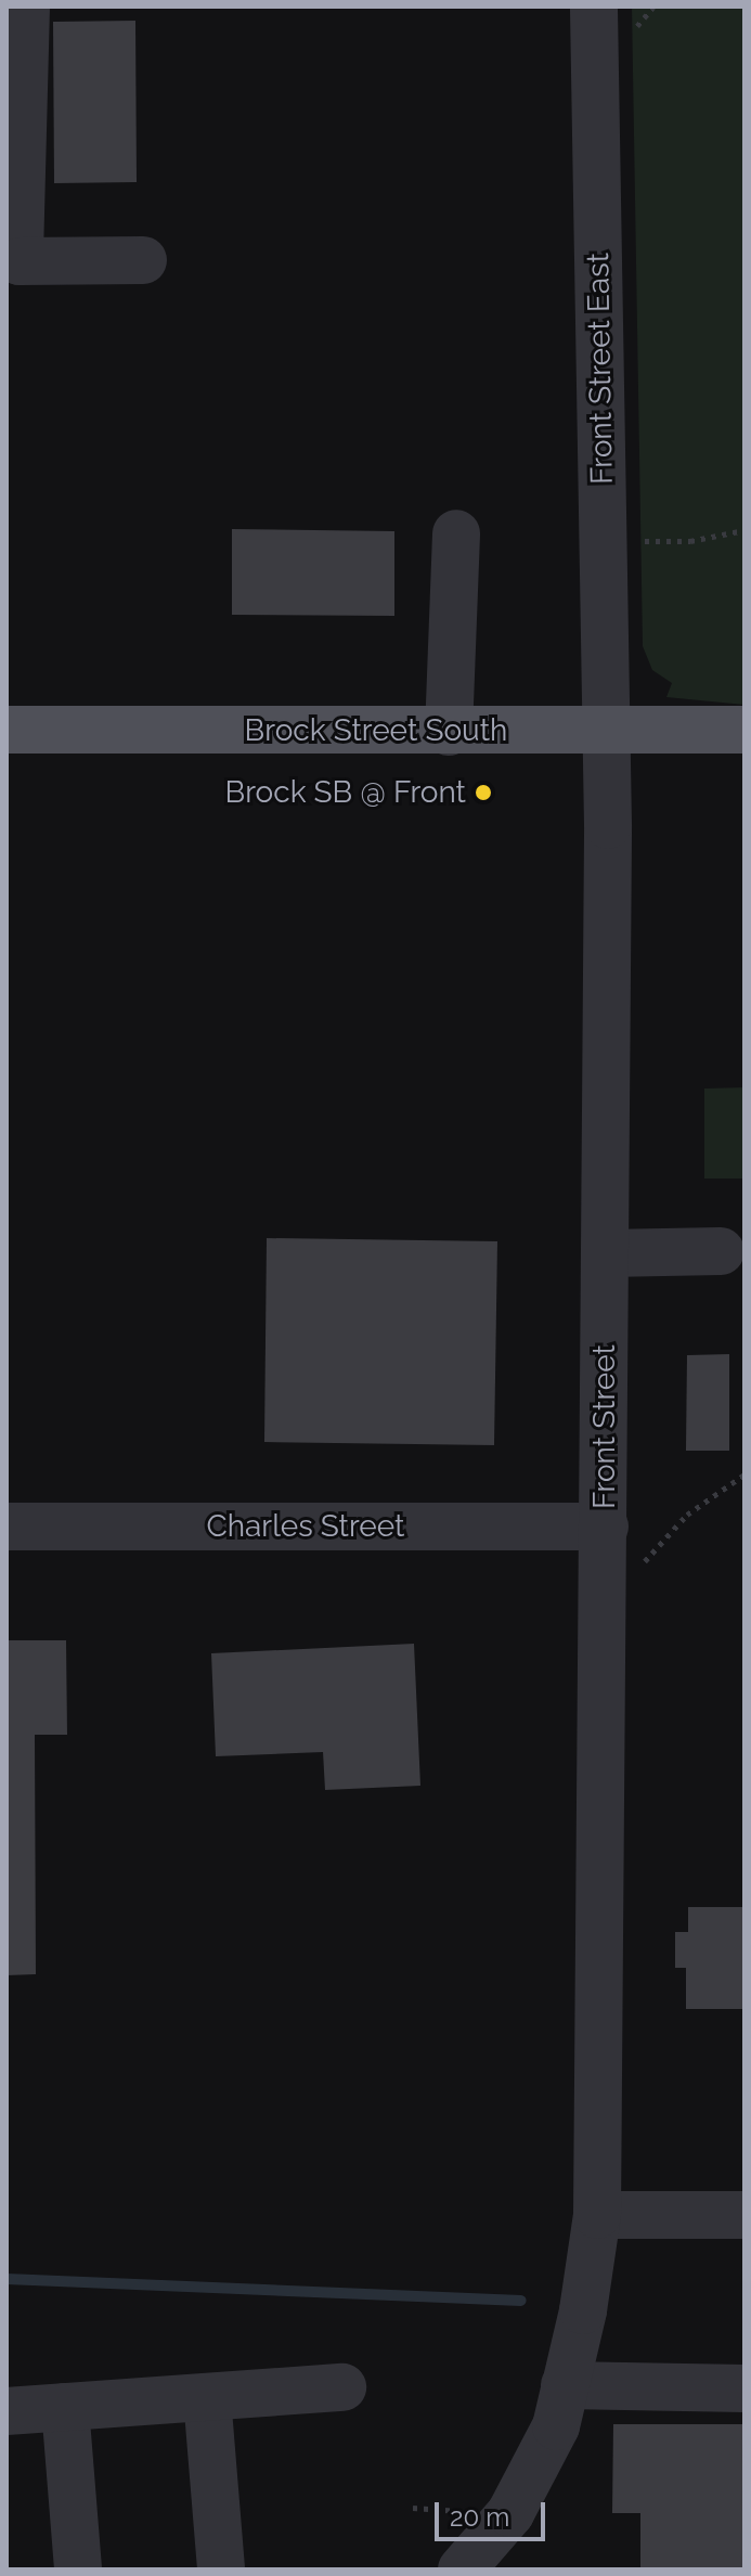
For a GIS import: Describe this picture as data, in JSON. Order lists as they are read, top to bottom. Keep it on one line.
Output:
{"streets":{"main road":["Brock Street South"],"street":["Front Street East","Front Street","Charles Street"]},"crossings":[["Front Street East","Brock Street South"],["Front Street East","Front Street"],["Brock Street South","Front Street"],["Front Street","Charles Street"]],"places":["Brock SB @ Front"],"scale_bar":"20 m"}
